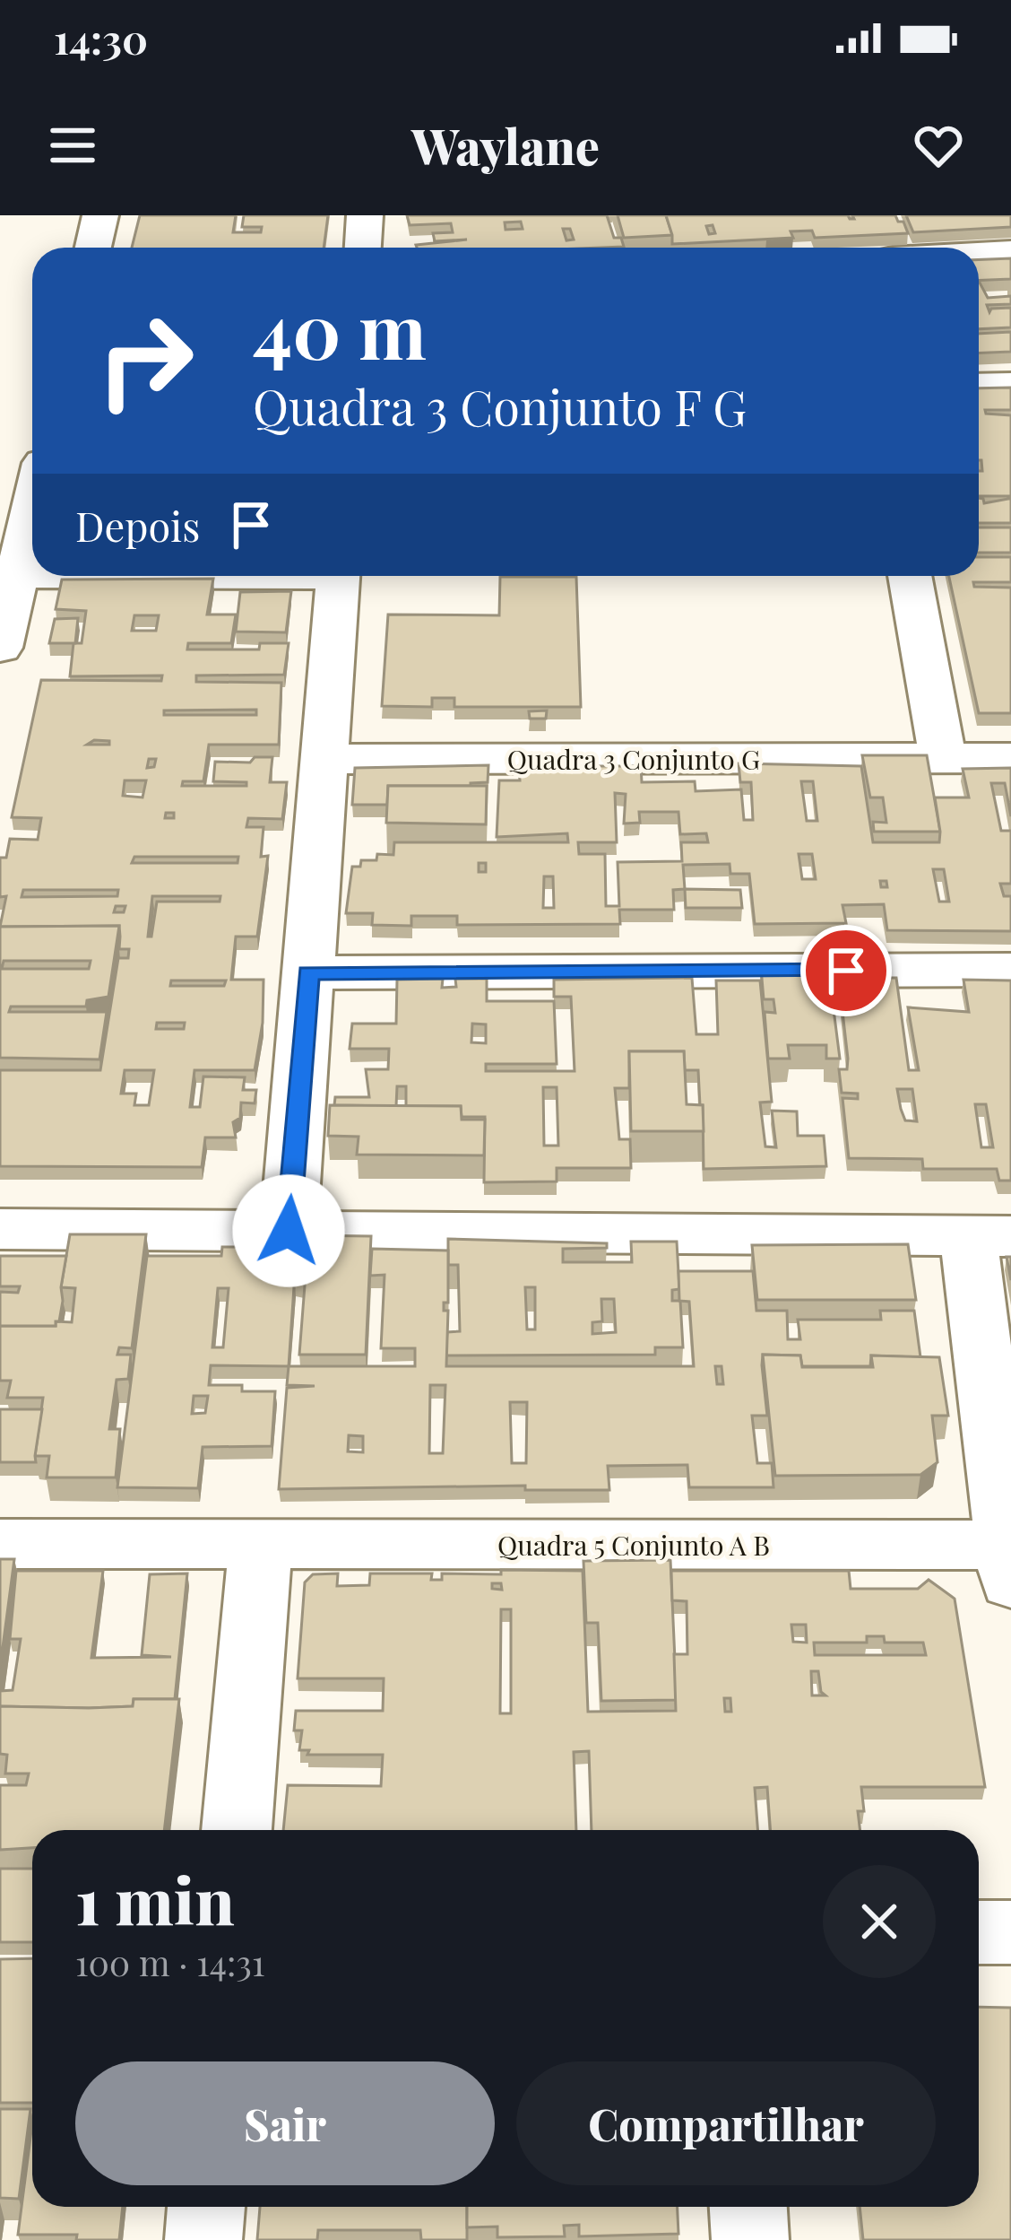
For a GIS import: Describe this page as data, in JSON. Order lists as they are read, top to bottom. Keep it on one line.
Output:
{"streets":{"street":["Quadra 3 Conjunto G","Quadra 5 Conjunto A B"]},"page":{"status":"14:30","header":"Waylane","turn":["40 m","Quadra 3 Conjunto F G"],"then":"Depois","heading":["1 min","100 m · 14:31"],"buttons":["Sair","Compartilhar"]}}
